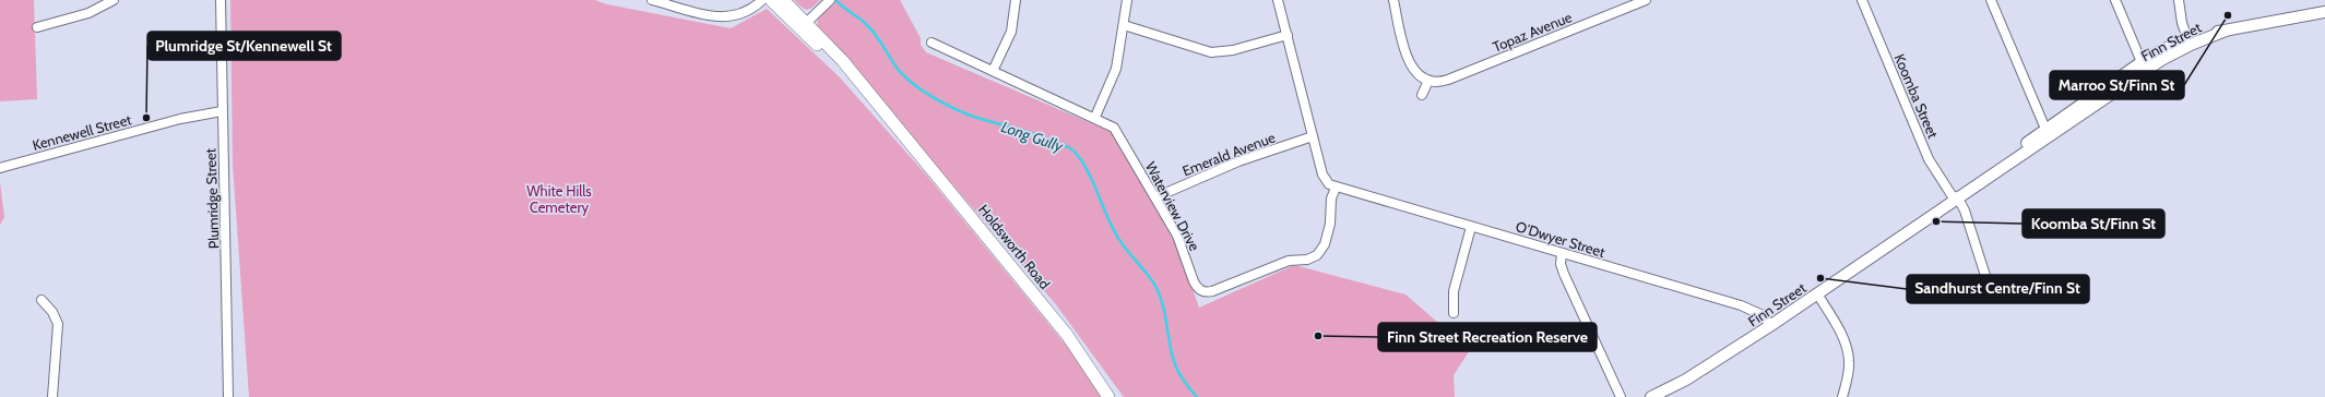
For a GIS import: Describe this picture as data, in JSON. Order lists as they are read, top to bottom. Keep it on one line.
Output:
{"streets":{"main road":["Holdsworth Road"],"street":["Topaz Avenue","Finn Street","Koomba Street","Kennewell Street","Emerald Avenue","Plumridge Street","Waterview Drive","O'Dwyer Street"]},"crossings":[["Finn Street","Koomba Street"],["Finn Street","O'Dwyer Street"],["Kennewell Street","Plumridge Street"],["Emerald Avenue","Waterview Drive"],["Waterview Drive","O'Dwyer Street"]],"water":["Long Gully"],"parks":["White Hills Cemetery"],"places":["Marroo St/Finn St","Plumridge St/Kennewell St","Koomba St/Finn St","Sandhurst Centre/Finn St","Finn Street Recreation Reserve"]}
